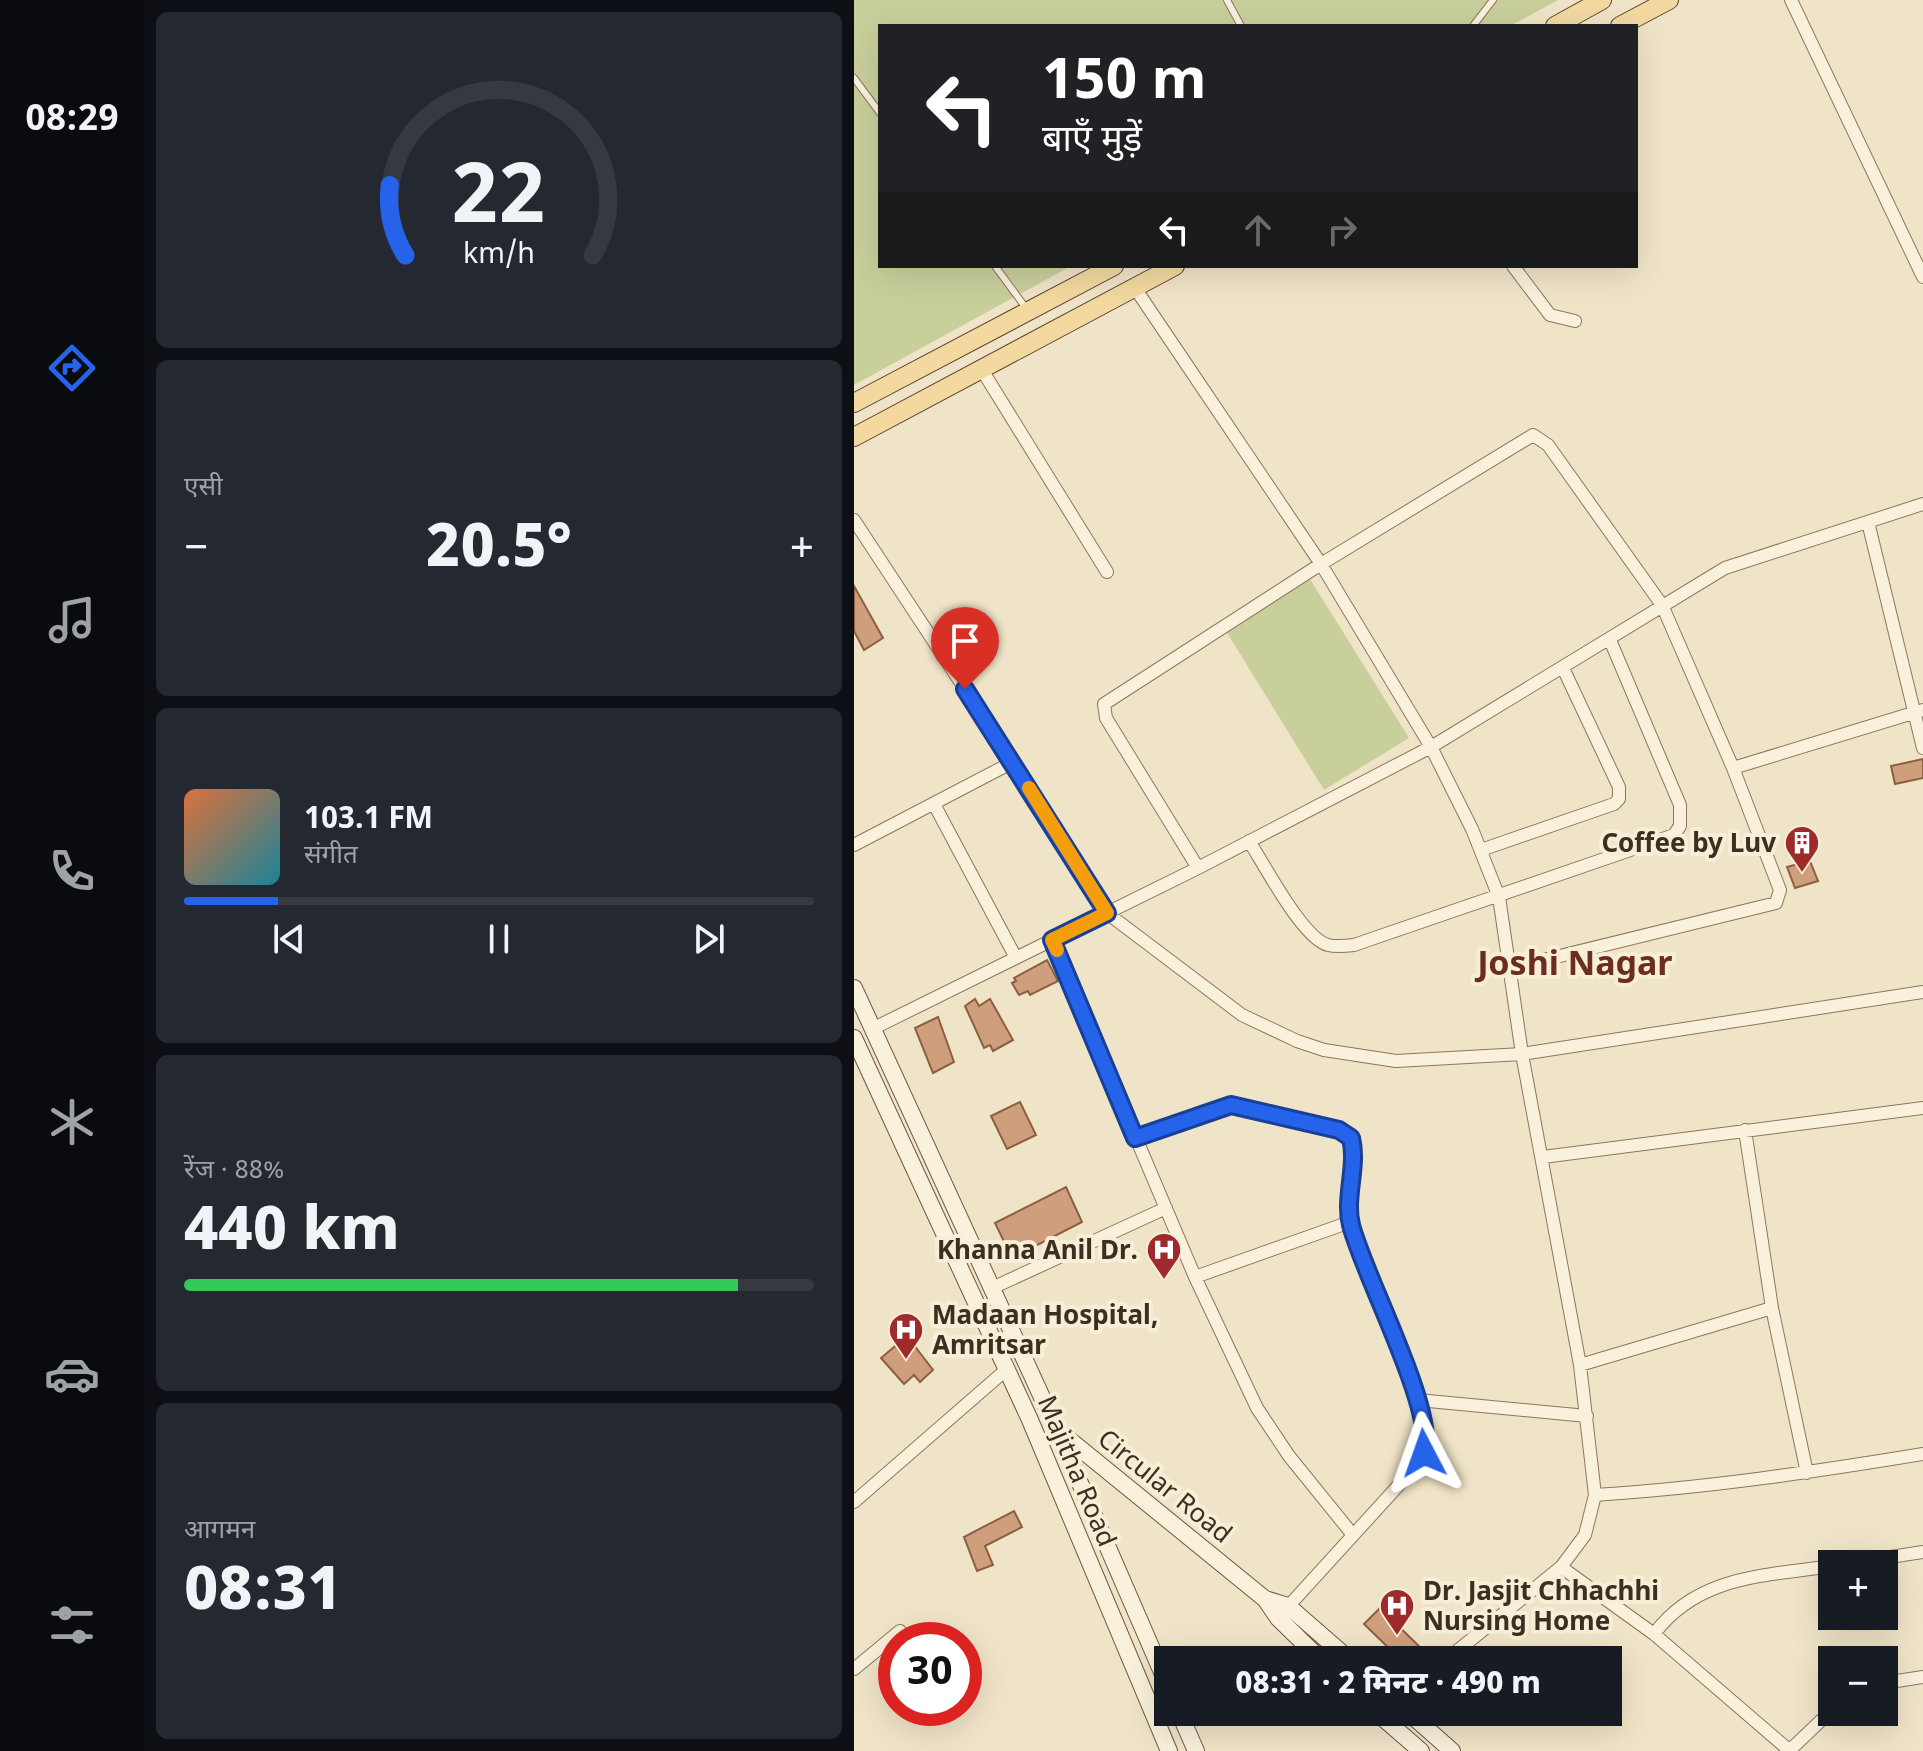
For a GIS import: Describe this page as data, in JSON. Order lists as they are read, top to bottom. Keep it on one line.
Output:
{"streets":{"main road":["Majitha Road","Circular Road"]},"crossings":[["Majitha Road","Circular Road"]],"districts":["Joshi Nagar"],"places":{"building":["Coffee by Luv"],"hospital":["Khanna Anil Dr.","Madaan Hospital, Amritsar","Dr. Jasjit Chhachhi Nursing Home"]},"page":{"tabs":"08:29","turn":["150 m","बाएँ मुड़ें"],"tile":["एसी",["रेंज · 88%","440 km"],["आगमन","08:31"]],"heat":["−","20.5°","+"],"song":["103.1 FM","संगीत"],"map_buttons":["+","−"],"limit":"30","trip":"08:31 · 2 मिनट · 490 m","gauge":["22","km/h"]}}
